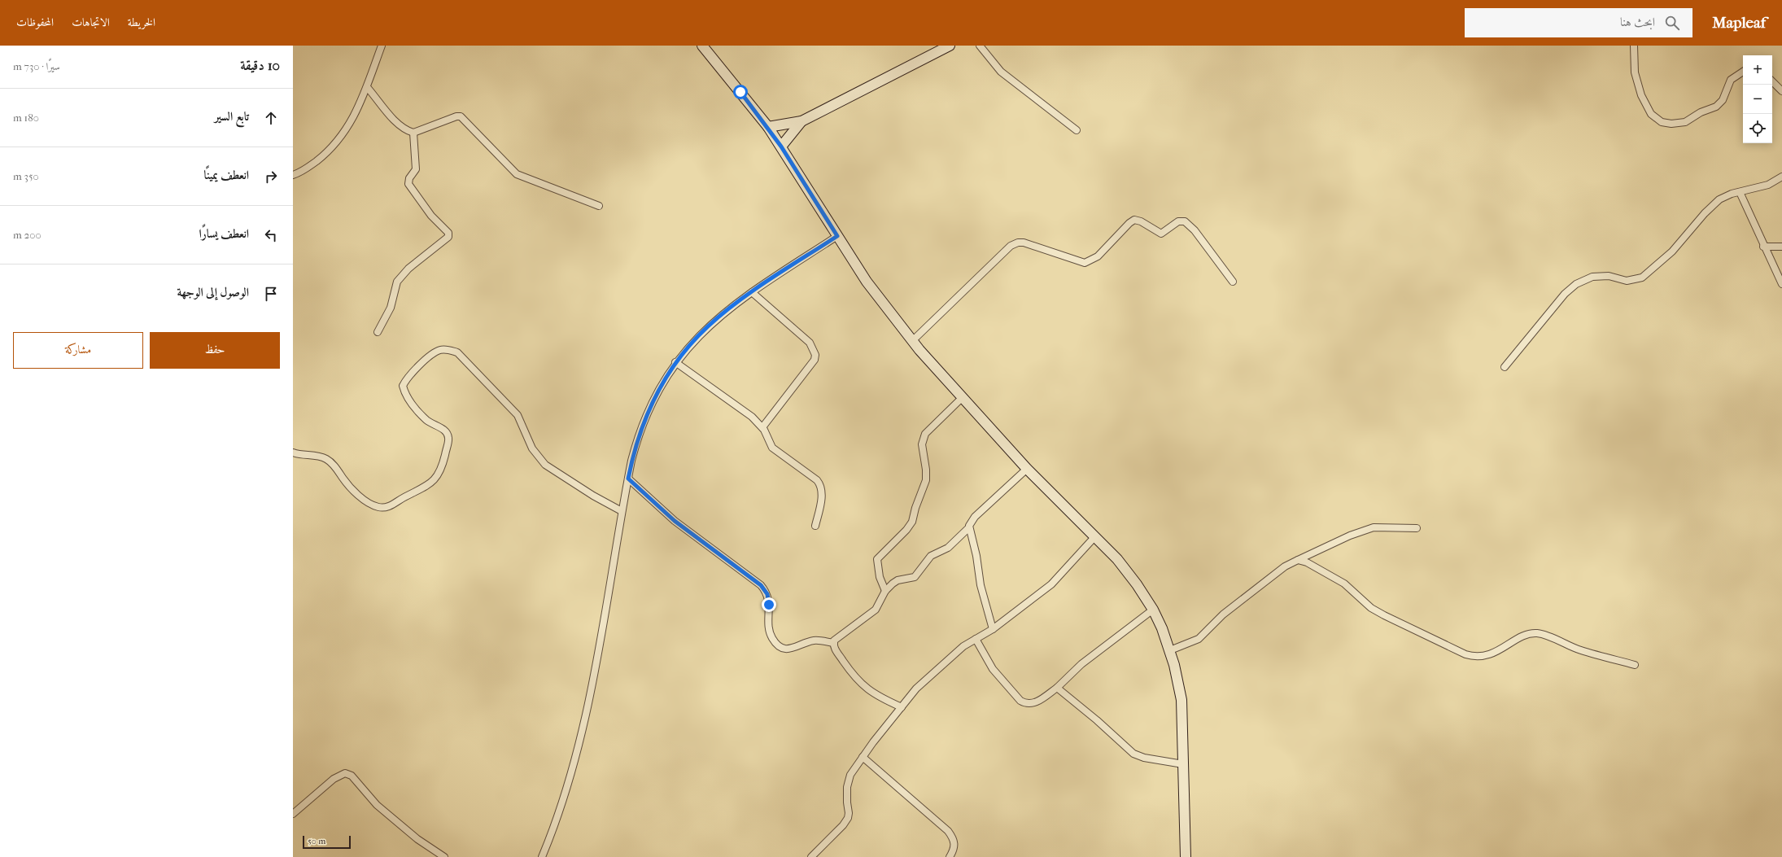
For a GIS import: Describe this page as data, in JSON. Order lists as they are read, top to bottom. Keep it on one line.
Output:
{"scale_bar":"50 m","page":{"header":"Mapleaf","search":"ابحث هنا","nav":["الخريطة","الاتجاهات","المحفوظات"],"heading":["10 دقيقة","سيرًا · 730 m"],"map_buttons":["+","−"],"list":[["تابع السير","180 m"],["انعطف يمينًا","350 m"],["انعطف يسارًا","200 m"],"الوصول إلى الوجهة"],"buttons":["حفظ","مشاركة"],"scale":"50 m"}}
